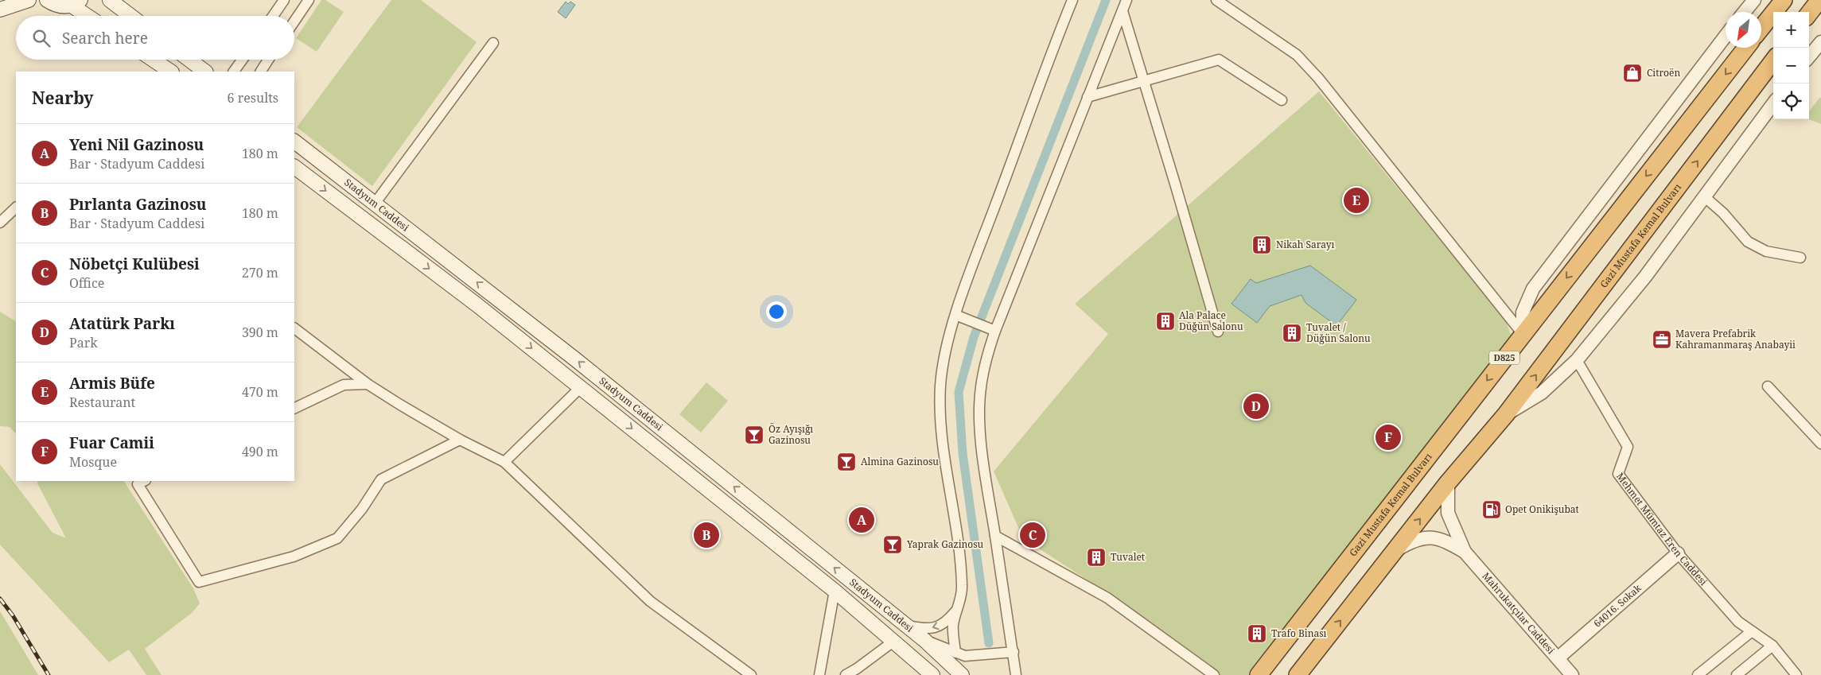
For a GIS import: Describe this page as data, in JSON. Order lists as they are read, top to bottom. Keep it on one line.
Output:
{"streets":{"highway":["Gazi Mustafa Kemal Bulvarı","D825"],"main road":["Stadyum Caddesi"],"street":["Mehmet Mümtaz Eren Caddesi","64016. Sokak","Mahrukatçılar Caddesi"]},"crossings":[["Gazi Mustafa Kemal Bulvarı","Mehmet Mümtaz Eren Caddesi"],["Gazi Mustafa Kemal Bulvarı","Mahrukatçılar Caddesi"],["Mehmet Mümtaz Eren Caddesi","64016. Sokak"],["64016. Sokak","Mahrukatçılar Caddesi"]],"places":{"shop":["Citroën"],"building":["Nikah Sarayı","Ala Palace Düğün Salonu","Tuvalet / Düğün Salonu","Tuvalet","Trafo Binası"],"office":["Mavera Prefabrik Kahramanmaraş Anabayii"],"bar":["Öz Ayışığı Gazinosu","Almina Gazinosu","Yaprak Gazinosu"],"fuel station":["Opet Onikişubat"]},"north":"bottom left","page":{"map_buttons":["+","−"],"search":"Search here","heading":["Nearby","6 results"],"list":[{"mark":"A","name":"Yeni Nil Gazinosu","note":"Bar · Stadyum Caddesi","value":"180 m"},{"mark":"B","name":"Pırlanta Gazinosu","note":"Bar · Stadyum Caddesi","value":"180 m"},{"mark":"C","name":"Nöbetçi Kulübesi","note":"Office","value":"270 m"},{"mark":"D","name":"Atatürk Parkı","note":"Park","value":"390 m"},{"mark":"E","name":"Armis Büfe","note":"Restaurant","value":"470 m"},{"mark":"F","name":"Fuar Camii","note":"Mosque","value":"490 m"}],"pins":["E","D","F","A","B","C"]}}
